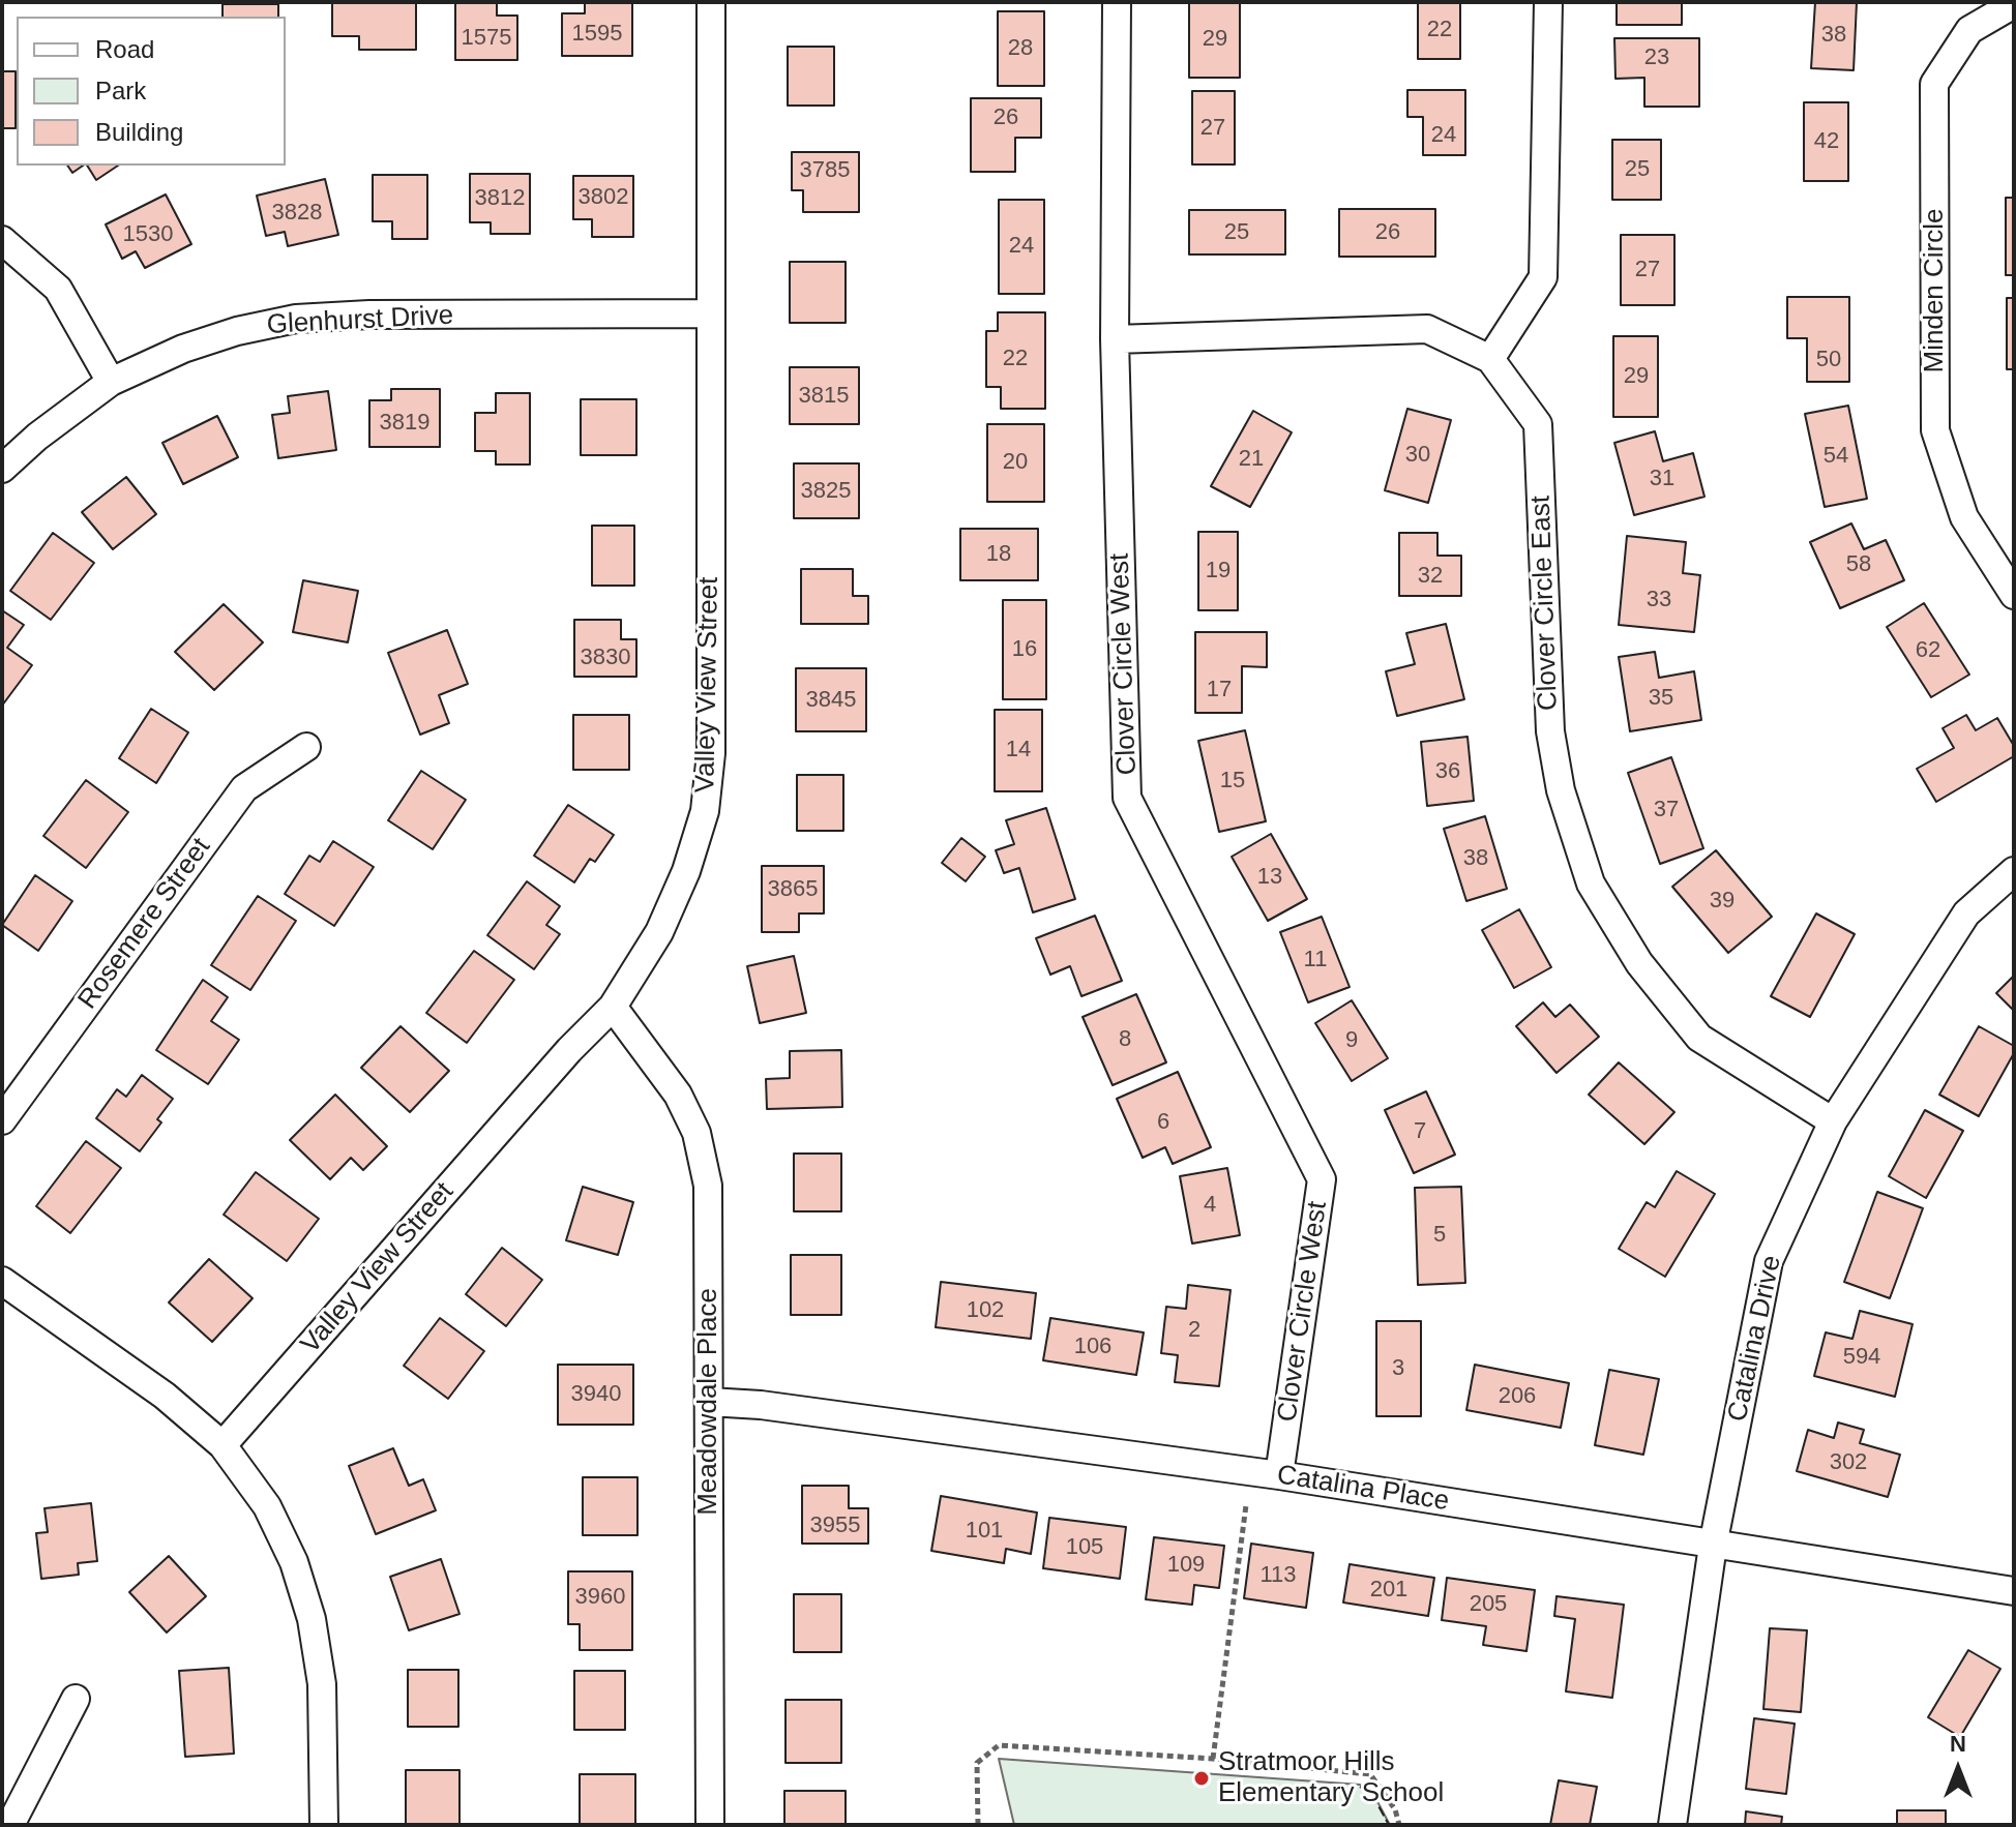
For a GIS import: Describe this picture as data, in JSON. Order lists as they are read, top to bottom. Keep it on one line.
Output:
{"streets":{"street":["Minden Circle","Glenhurst Drive","Clover Circle East","Clover Circle West","Valley View Street","Rosemere Street","Catalina Drive","Meadowdale Place","Catalina Place"]},"crossings":[["Glenhurst Drive","Valley View Street"],["Clover Circle East","Catalina Drive"],["Clover Circle West","Catalina Place"],["Valley View Street","Meadowdale Place"],["Catalina Drive","Catalina Place"],["Meadowdale Place","Catalina Place"]],"places":["Stratmoor Hills Elementary School"],"house_numbers":["22","1595","38","1575","29","28","23","26","27","24","42","25","3785","3802","3812","3828","25","26","1530","24","27","22","50","29","3815","3819","30","54","21","20","31","3825","18","58","19","32","33","16","62","3830","17","35","3845","14","36","15","37","38","13","3865","39","11","8","9","6","7","4","5","102","2","106","594","3","3940","206","302","3955","101","105","109","113","201","3960","205"],"legend":["Road","Park","Building"],"north":"top"}
